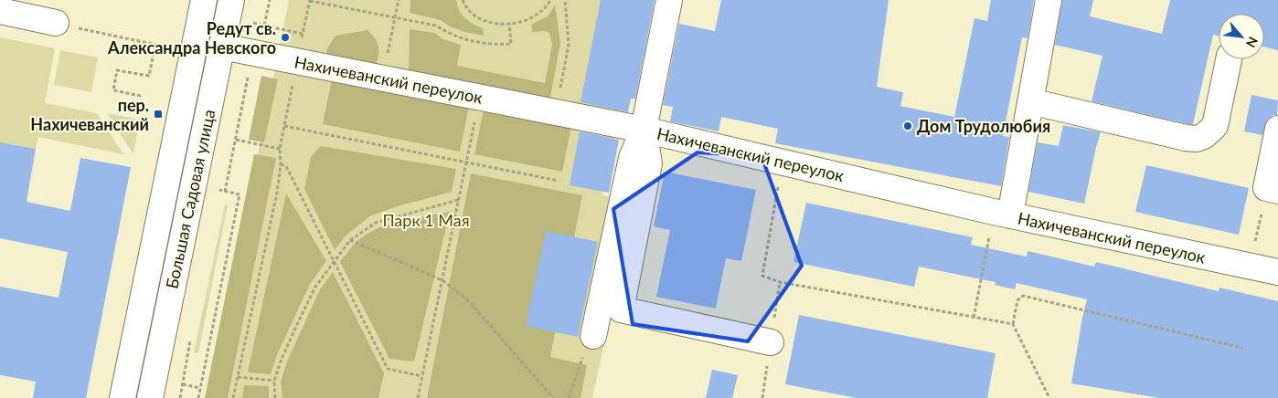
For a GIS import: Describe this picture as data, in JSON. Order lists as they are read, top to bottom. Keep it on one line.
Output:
{"streets":{"street":["Нахичеванский переулок","Большая Садовая улица"]},"crossings":[["Нахичеванский переулок","Большая Садовая улица"]],"parks":["Парк 1 Мая"],"places":{"other":["Редут св. Александра Невского","Дом Трудолюбия"],"transit":["пер. Нахичеванский"]},"north":"bottom right"}
